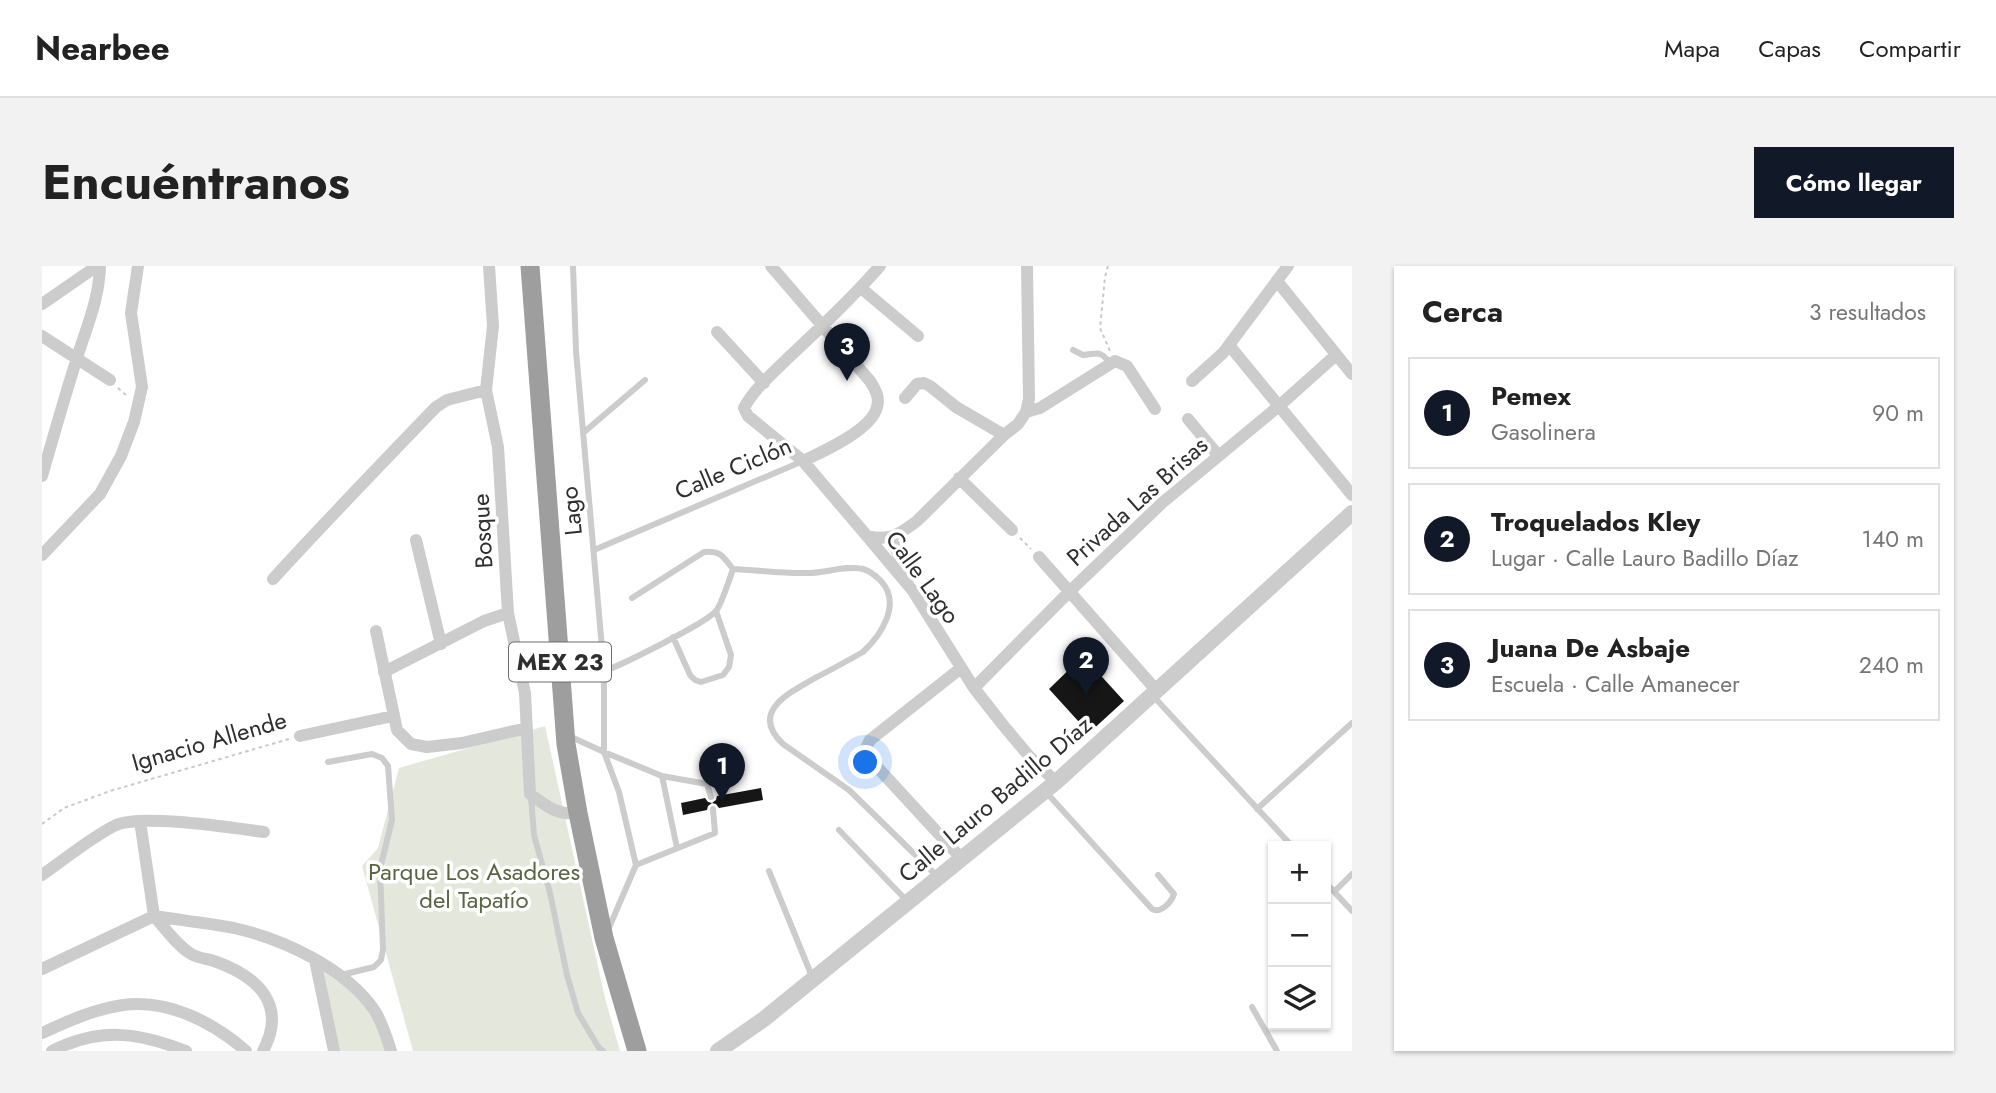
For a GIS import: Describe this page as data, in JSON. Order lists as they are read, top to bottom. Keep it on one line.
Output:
{"streets":{"highway":["MEX 23"],"street":["Calle Ciclón","Privada Las Brisas","Bosque","Calle Lago","Ignacio Allende","Calle Lauro Badillo Díaz"],"lane":["Lago"]},"crossings":[["Calle Ciclón","Lago"],["Calle Ciclón","Calle Lago"],["Privada Las Brisas","Calle Lago"],["Calle Lago","Calle Lauro Badillo Díaz"]],"parks":["Parque Los Asadores del Tapatío"],"page":{"header":"Nearbee","nav":["Mapa","Capas","Compartir"],"title":"Encuéntranos","buttons":"Cómo llegar","heading":["Cerca","3 resultados"],"pins":["3","2","1"],"list":[{"mark":"1","name":"Pemex","note":"Gasolinera","value":"90 m"},{"mark":"2","name":"Troquelados Kley","note":"Lugar · Calle Lauro Badillo Díaz","value":"140 m"},{"mark":"3","name":"Juana De Asbaje","note":"Escuela · Calle Amanecer","value":"240 m"}],"map_buttons":["+","−"]}}
